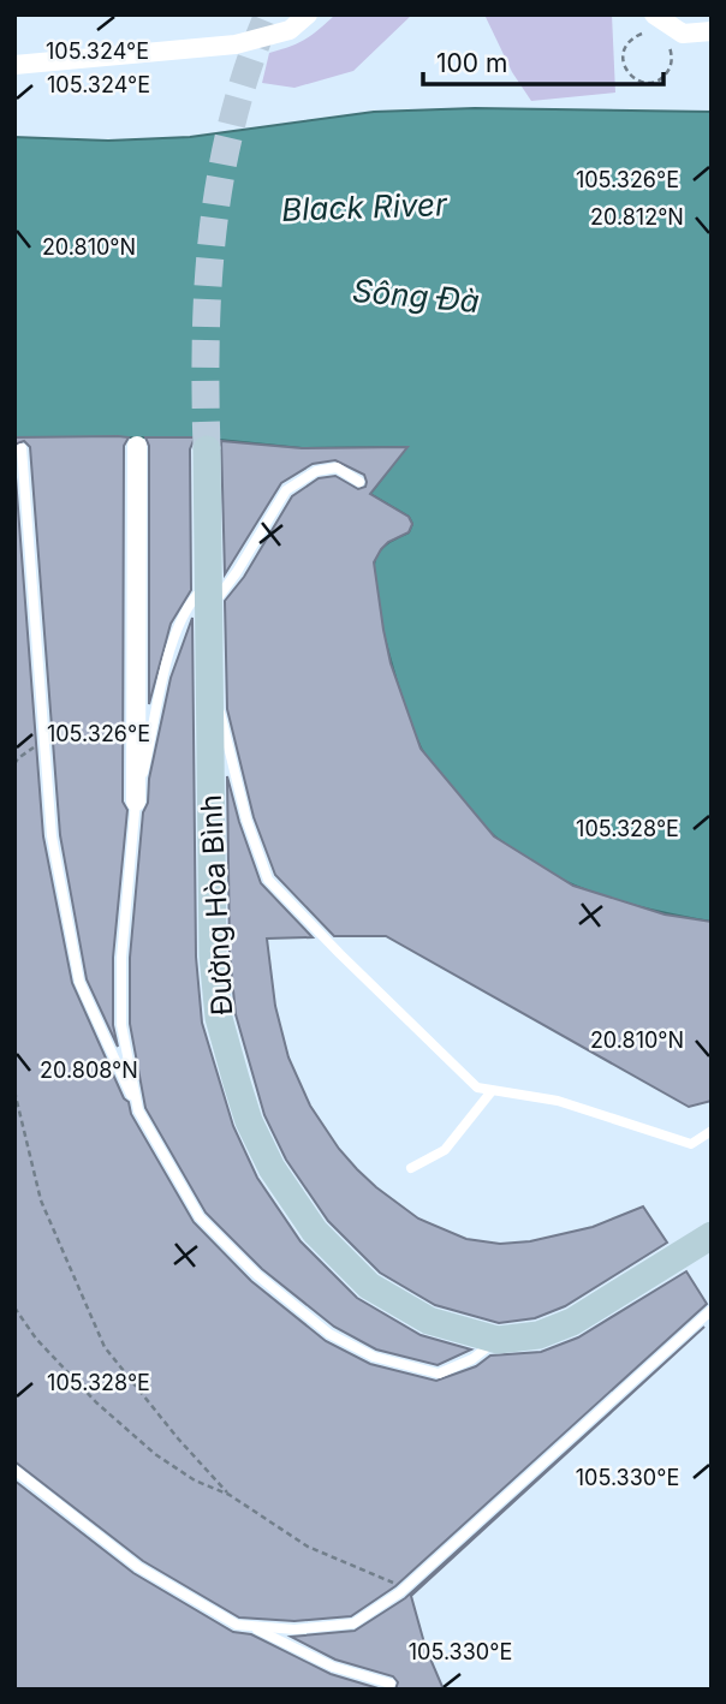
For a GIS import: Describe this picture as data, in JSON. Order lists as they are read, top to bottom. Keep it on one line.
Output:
{"streets":{"main road":["Đường Hòa Bình"]},"water":["Black River","Sông Đà"],"scale_bar":"100 m","coordinates":["105.324°E","105.326°E","20.812°N","20.810°N","105.328°E","20.808°N","105.330°E"]}
